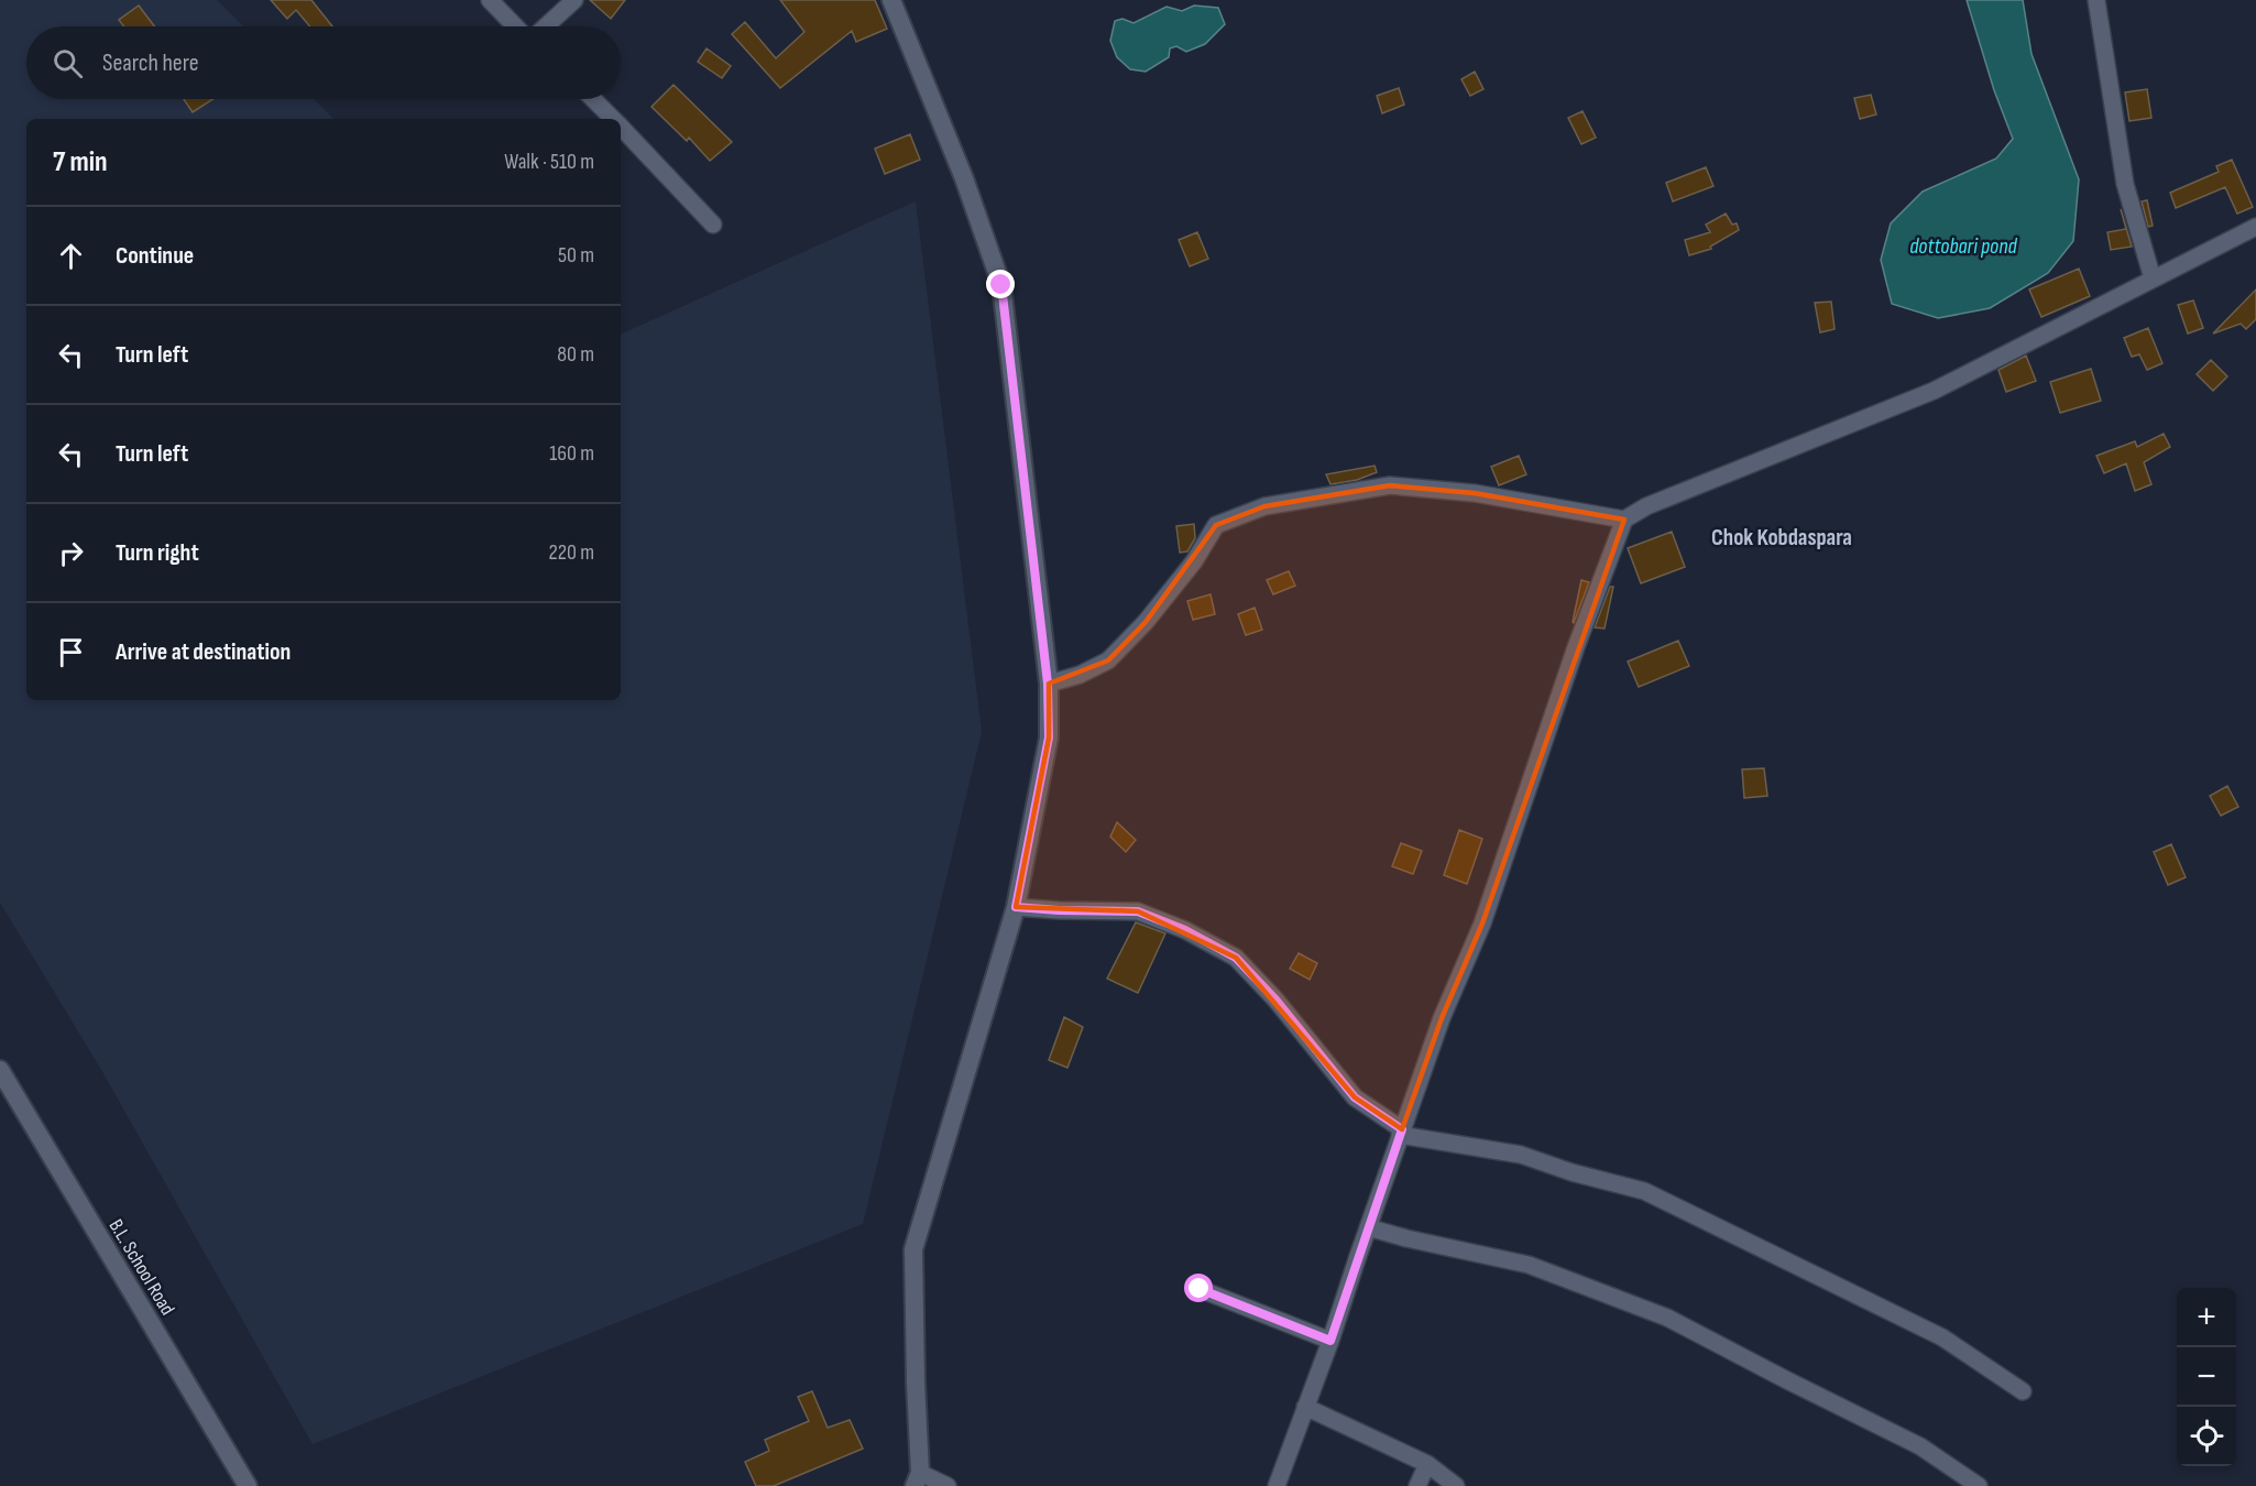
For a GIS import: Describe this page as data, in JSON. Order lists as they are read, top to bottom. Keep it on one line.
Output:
{"streets":{"street":["B.L. School Road"]},"districts":["Chok Kobdaspara"],"water":["dottobari pond"],"page":{"search":"Search here","heading":["7 min","Walk · 510 m"],"list":[["Continue","50 m"],["Turn left","80 m"],["Turn left","160 m"],["Turn right","220 m"],"Arrive at destination"],"map_buttons":["+","−"]}}
